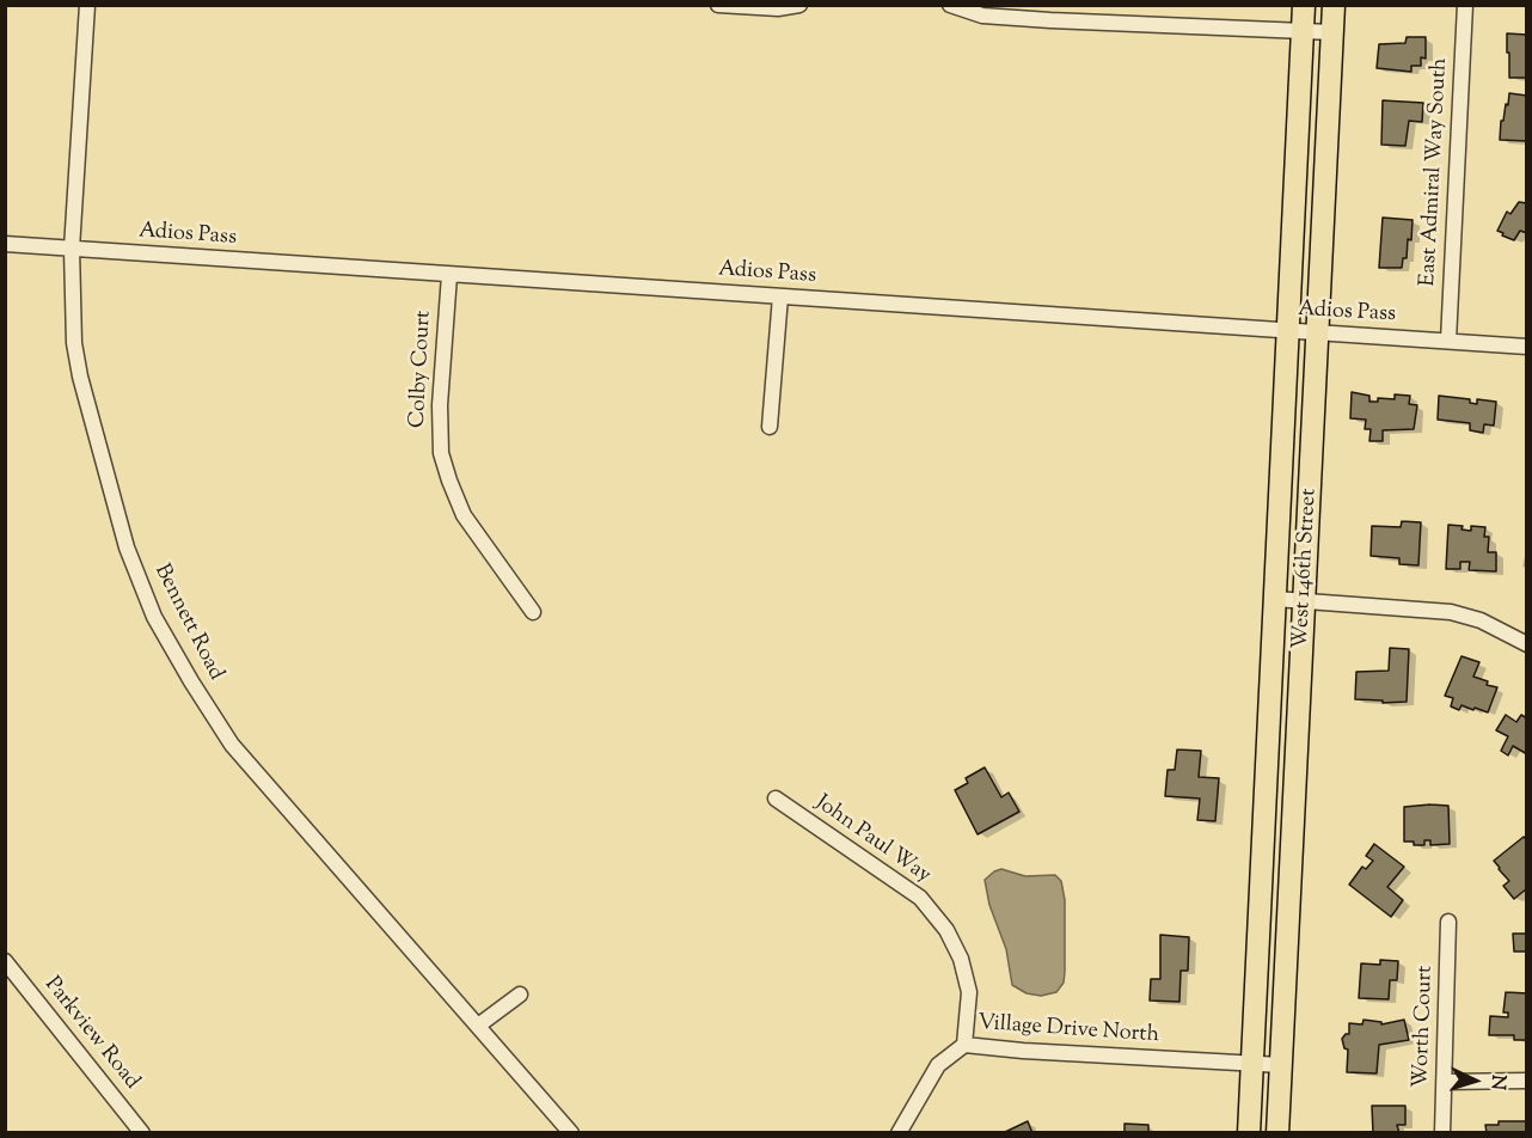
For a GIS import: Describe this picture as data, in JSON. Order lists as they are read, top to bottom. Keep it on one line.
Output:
{"streets":{"main road":["West 146th Street"],"street":["East Admiral Way South","Adios Pass","Colby Court","Bennett Road","John Paul Way","Worth Court","Village Drive North","Parkview Road"]},"crossings":[["East Admiral Way South","Adios Pass"],["Adios Pass","Colby Court"],["Adios Pass","West 146th Street"],["Adios Pass","Bennett Road"],["West 146th Street","Village Drive North"],["John Paul Way","Village Drive North"]],"north":"right"}
